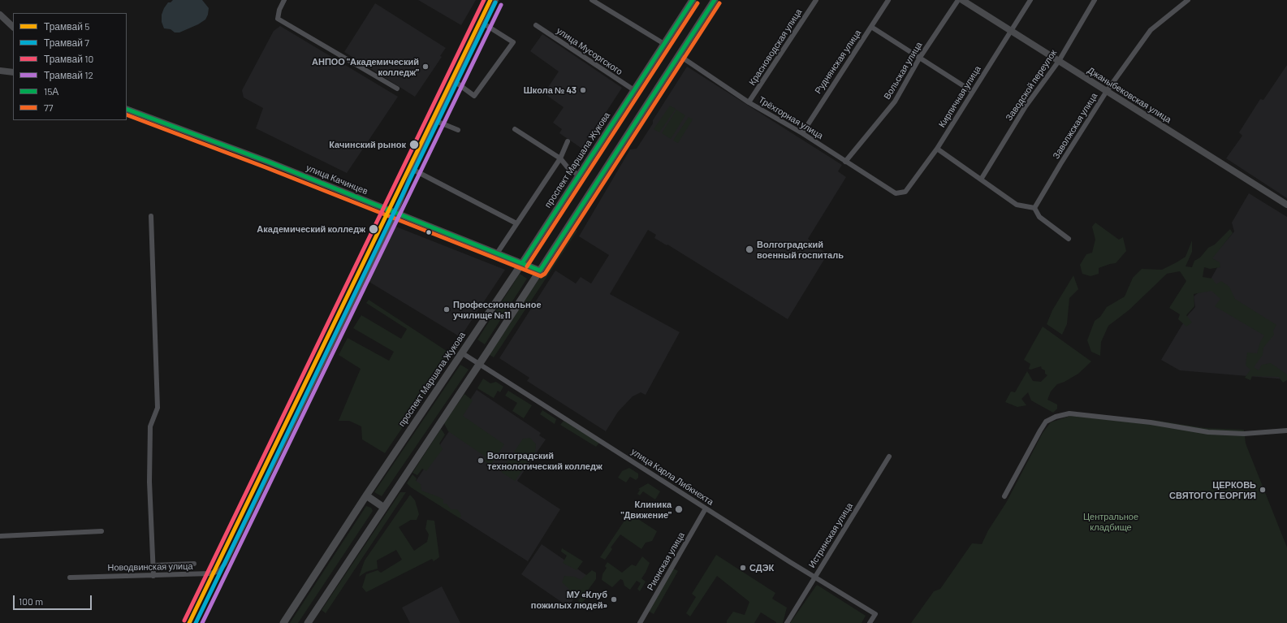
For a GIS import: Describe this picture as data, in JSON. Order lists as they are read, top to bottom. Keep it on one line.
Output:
{"streets":{"highway":["проспект Маршала Жукова"],"main road":["Джаныбековская улица","улица Качинцев"],"street":["Красноводская улица","улица Мусоргского","Руднянская улица","Вольская улица","Заводской переулок","Кирпичная улица","Трёхгорная улица","Заволжская улица","улица Карла Либкнехта","Истринская улица","Рионская улица","Новодвинская улица"]},"crossings":[["Красноводская улица","Трёхгорная улица"],["улица Мусоргского","проспект Маршала Жукова"],["Руднянская улица","Трёхгорная улица"],["Вольская улица","Трёхгорная улица"],["Заводской переулок","Джаныбековская улица"],["Джаныбековская улица","Кирпичная улица"],["Джаныбековская улица","Заволжская улица"],["Кирпичная улица","Трёхгорная улица"],["проспект Маршала Жукова","улица Качинцев"],["проспект Маршала Жукова","улица Карла Либкнехта"],["улица Качинцев","Новодвинская улица"],["улица Карла Либкнехта","Истринская улица"],["улица Карла Либкнехта","Рионская улица"]],"parks":["Центральное кладбище"],"places":["АНПОО \"Академический колледж\"","Школа № 43","Качинский рынок","Академический колледж","Волгоградский военный госпиталь","Профессиональное училище №11","Волгоградский технологический колледж","ЦЕРКОВЬ СВЯТОГО ГЕОРГИЯ","Клиника \"Движение\"","СДЭК","МУ «Клуб пожилых людей»"],"lines":["tram line 5","tram line 10","transit line 15А","tram line 7","transit line 77","tram line 12"],"legend":["Трамвай 5","Трамвай 7","Трамвай 10","Трамвай 12","15А","77"],"scale_bar":"100 m"}
